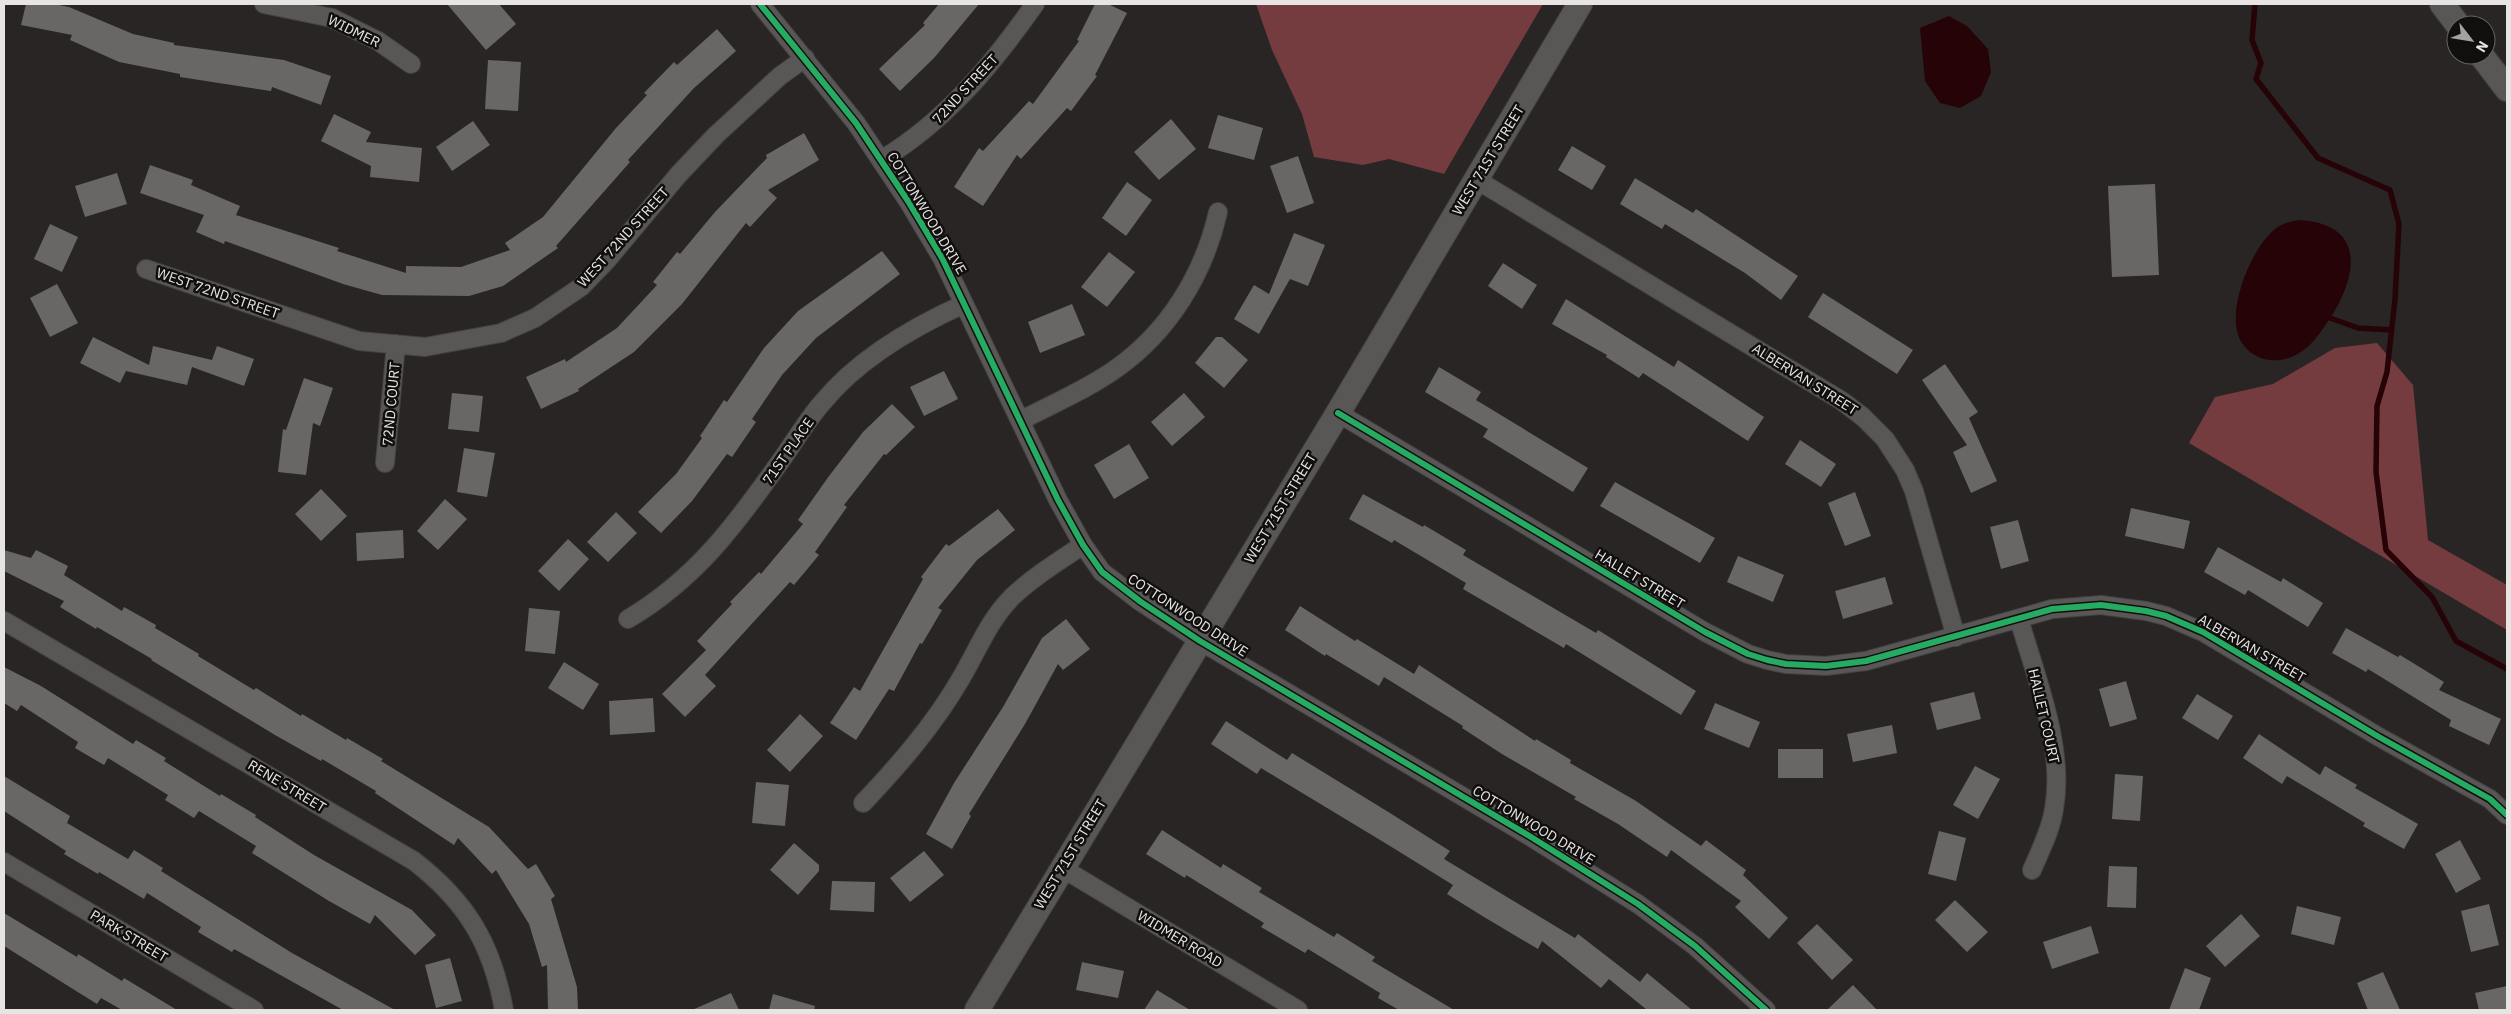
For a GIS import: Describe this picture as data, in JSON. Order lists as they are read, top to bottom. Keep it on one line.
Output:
{"streets":{"street":["WIDMER","72ND STREET","WEST 71ST STREET","COTTONWOOD DRIVE","WEST 72ND STREET","ALBERVAN STREET","72ND COURT","71ST PLACE","HALLET STREET","HALLET COURT","RENE STREET","PARK STREET","WIDMER ROAD"]},"crossings":[["72ND STREET","COTTONWOOD DRIVE"],["WEST 71ST STREET","COTTONWOOD DRIVE"],["WEST 71ST STREET","ALBERVAN STREET"],["WEST 71ST STREET","HALLET STREET"],["WEST 71ST STREET","WIDMER ROAD"],["COTTONWOOD DRIVE","WEST 72ND STREET"],["COTTONWOOD DRIVE","71ST PLACE"],["WEST 72ND STREET","72ND COURT"],["ALBERVAN STREET","HALLET STREET"],["ALBERVAN STREET","HALLET COURT"]],"north":"bottom right"}
